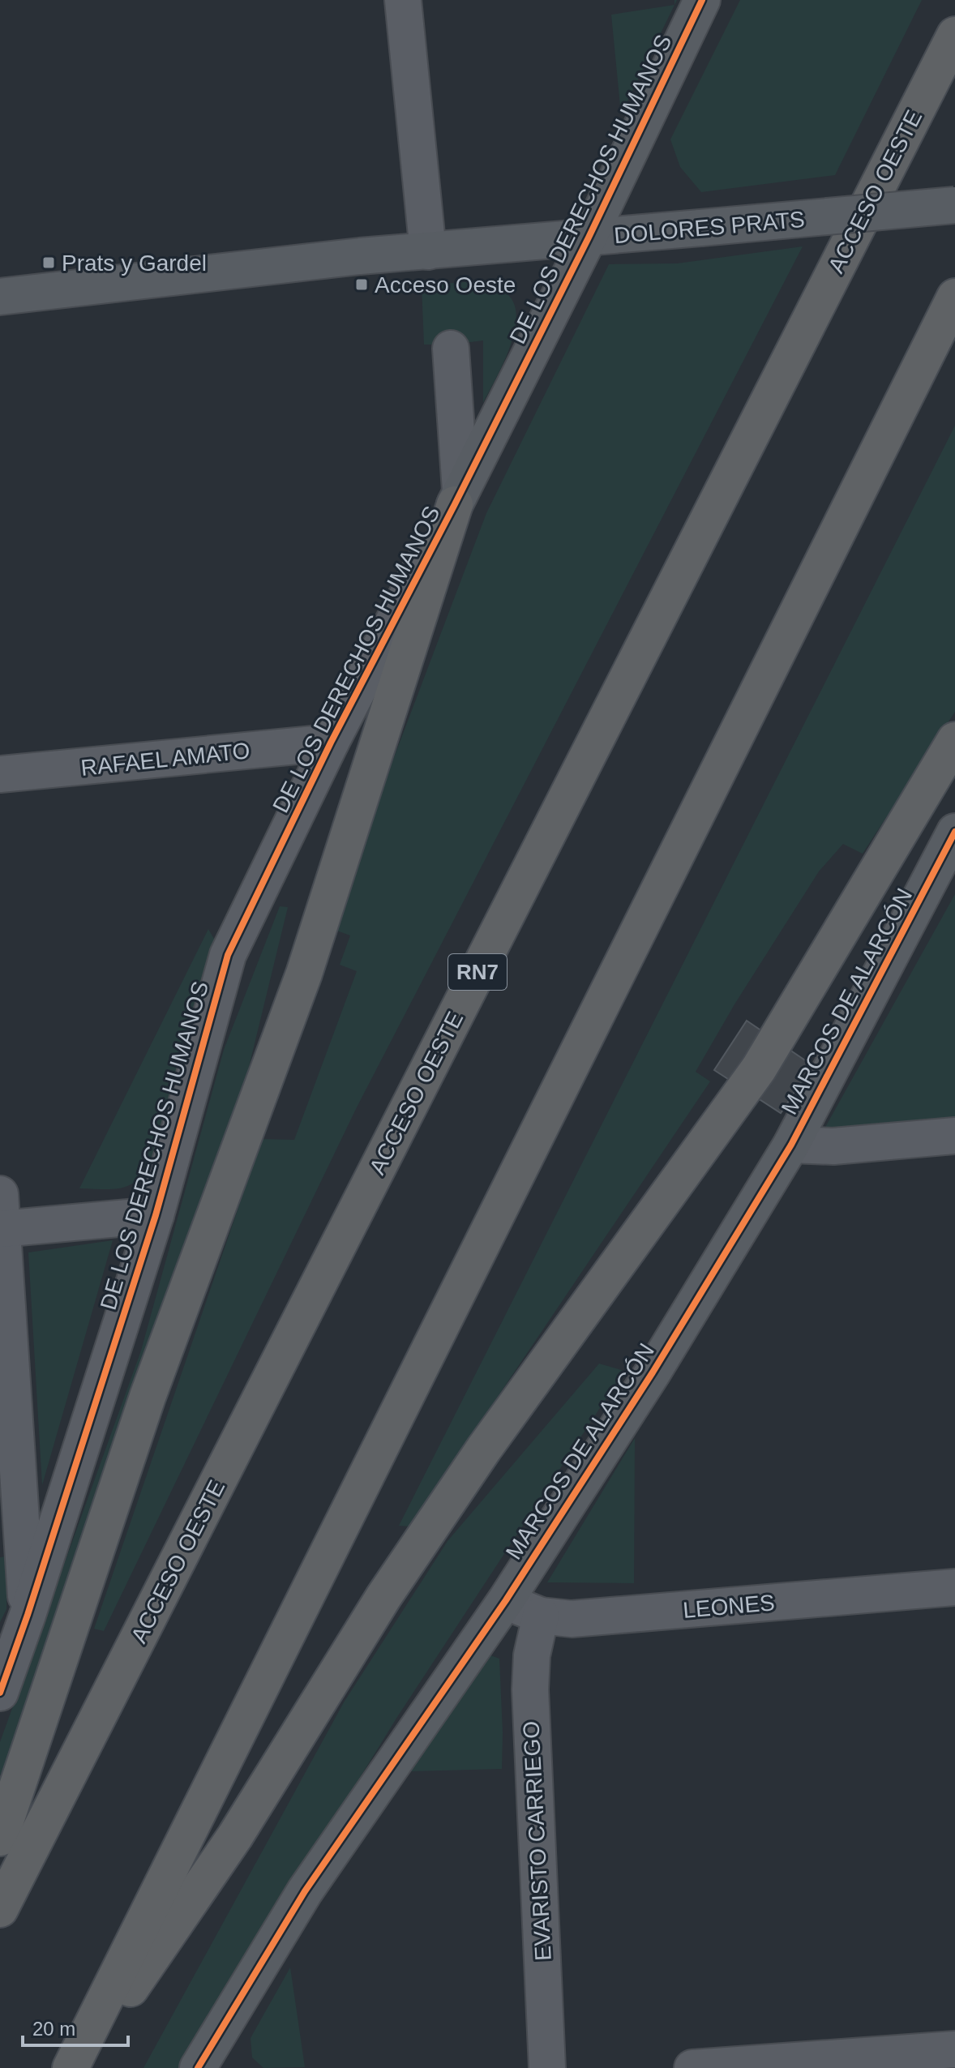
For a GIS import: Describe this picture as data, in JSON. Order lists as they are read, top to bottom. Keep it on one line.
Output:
{"streets":{"highway":["ACCESO OESTE","RN7"],"street":["DE LOS DERECHOS HUMANOS","DOLORES PRATS","RAFAEL AMATO","MARCOS DE ALARCÓN","LEONES","EVARISTO CARRIEGO"]},"crossings":[["DE LOS DERECHOS HUMANOS","DOLORES PRATS"],["DE LOS DERECHOS HUMANOS","RAFAEL AMATO"],["MARCOS DE ALARCÓN","LEONES"],["LEONES","EVARISTO CARRIEGO"]],"places":{"transit":["Prats y Gardel","Acceso Oeste"]},"scale_bar":"20 m"}
